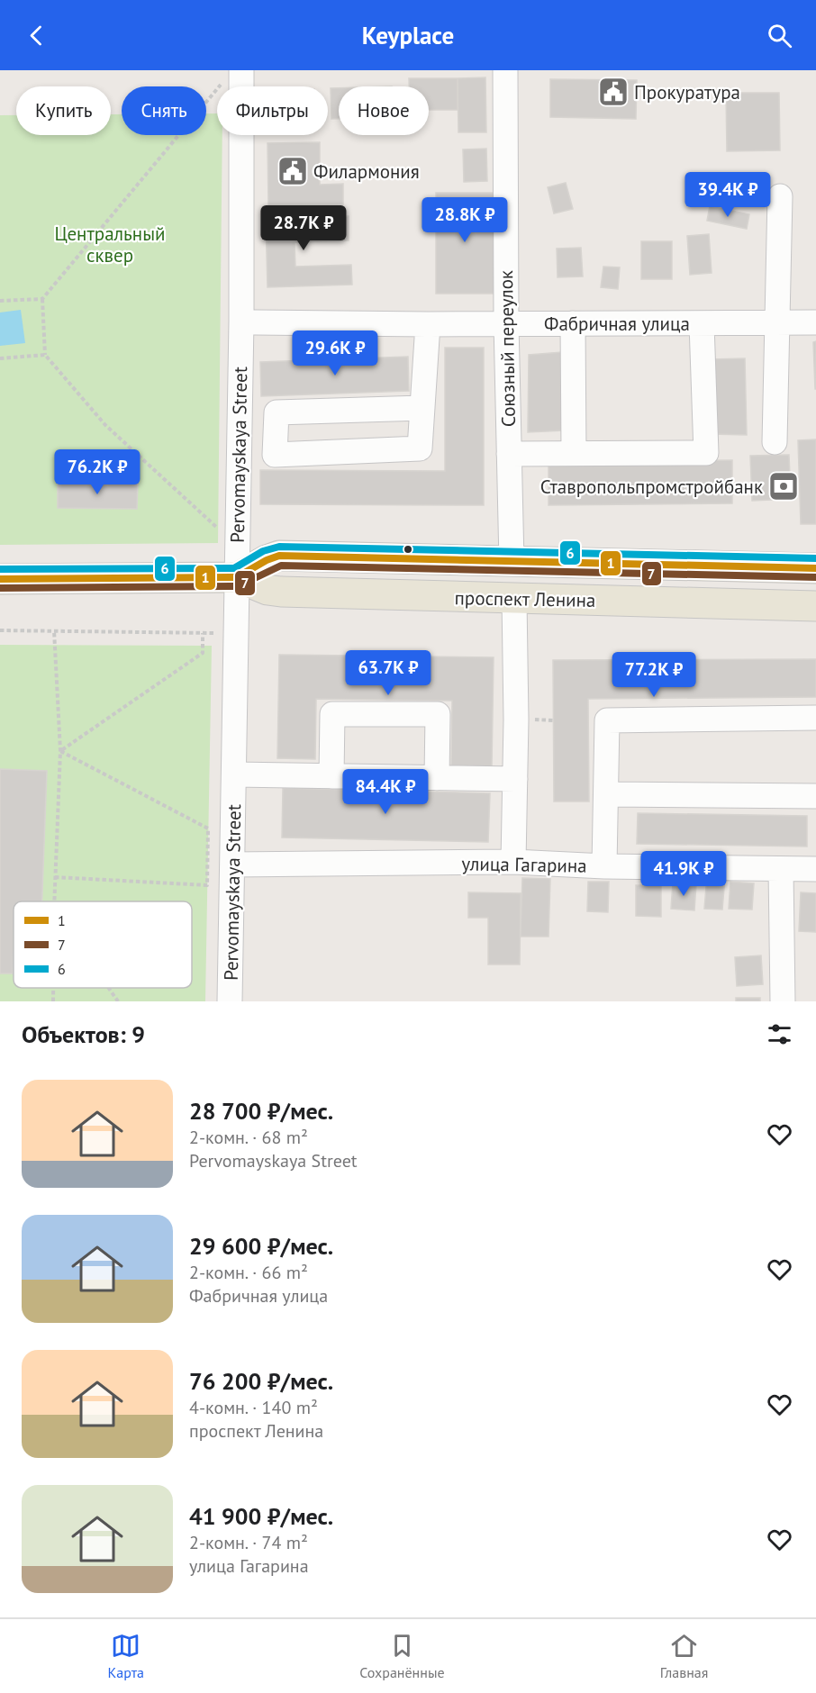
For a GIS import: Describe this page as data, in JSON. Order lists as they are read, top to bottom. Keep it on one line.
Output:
{"streets":{"main road":["проспект Ленина"],"street":["Фабричная улица","Союзный переулок","Pervomayskaya Street","улица Гагарина"]},"crossings":[["Фабричная улица","Союзный переулок"],["Союзный переулок","проспект Ленина"],["Pervomayskaya Street","проспект Ленина"],["Pervomayskaya Street","улица Гагарина"]],"parks":["Центральный сквер"],"places":{"public building":["Прокуратура","Филармония"],"bank":["Ставропольпромстройбанк"]},"lines":["transit line 6","transit line 1","transit line 7"],"legend":["1","7","6"],"page":{"header":"Keyplace","chip":["Купить","Снять","Фильтры","Новое"],"price":["39.4K ₽","28.8K ₽","28.7K ₽","29.6K ₽","76.2K ₽","63.7K ₽","77.2K ₽","84.4K ₽","41.9K ₽"],"heading":"Объектов: 9","list":[{"name":"28 700 ₽/мес.","note":"2-комн. · 68 m² · Pervomayskaya Street"},{"name":"29 600 ₽/мес.","note":"2-комн. · 66 m² · Фабричная улица"},{"name":"76 200 ₽/мес.","note":"4-комн. · 140 m² · проспект Ленина"},{"name":"41 900 ₽/мес.","note":"2-комн. · 74 m² · улица Гагарина"}],"tabs":["Карта","Сохранённые","Главная"]}}
